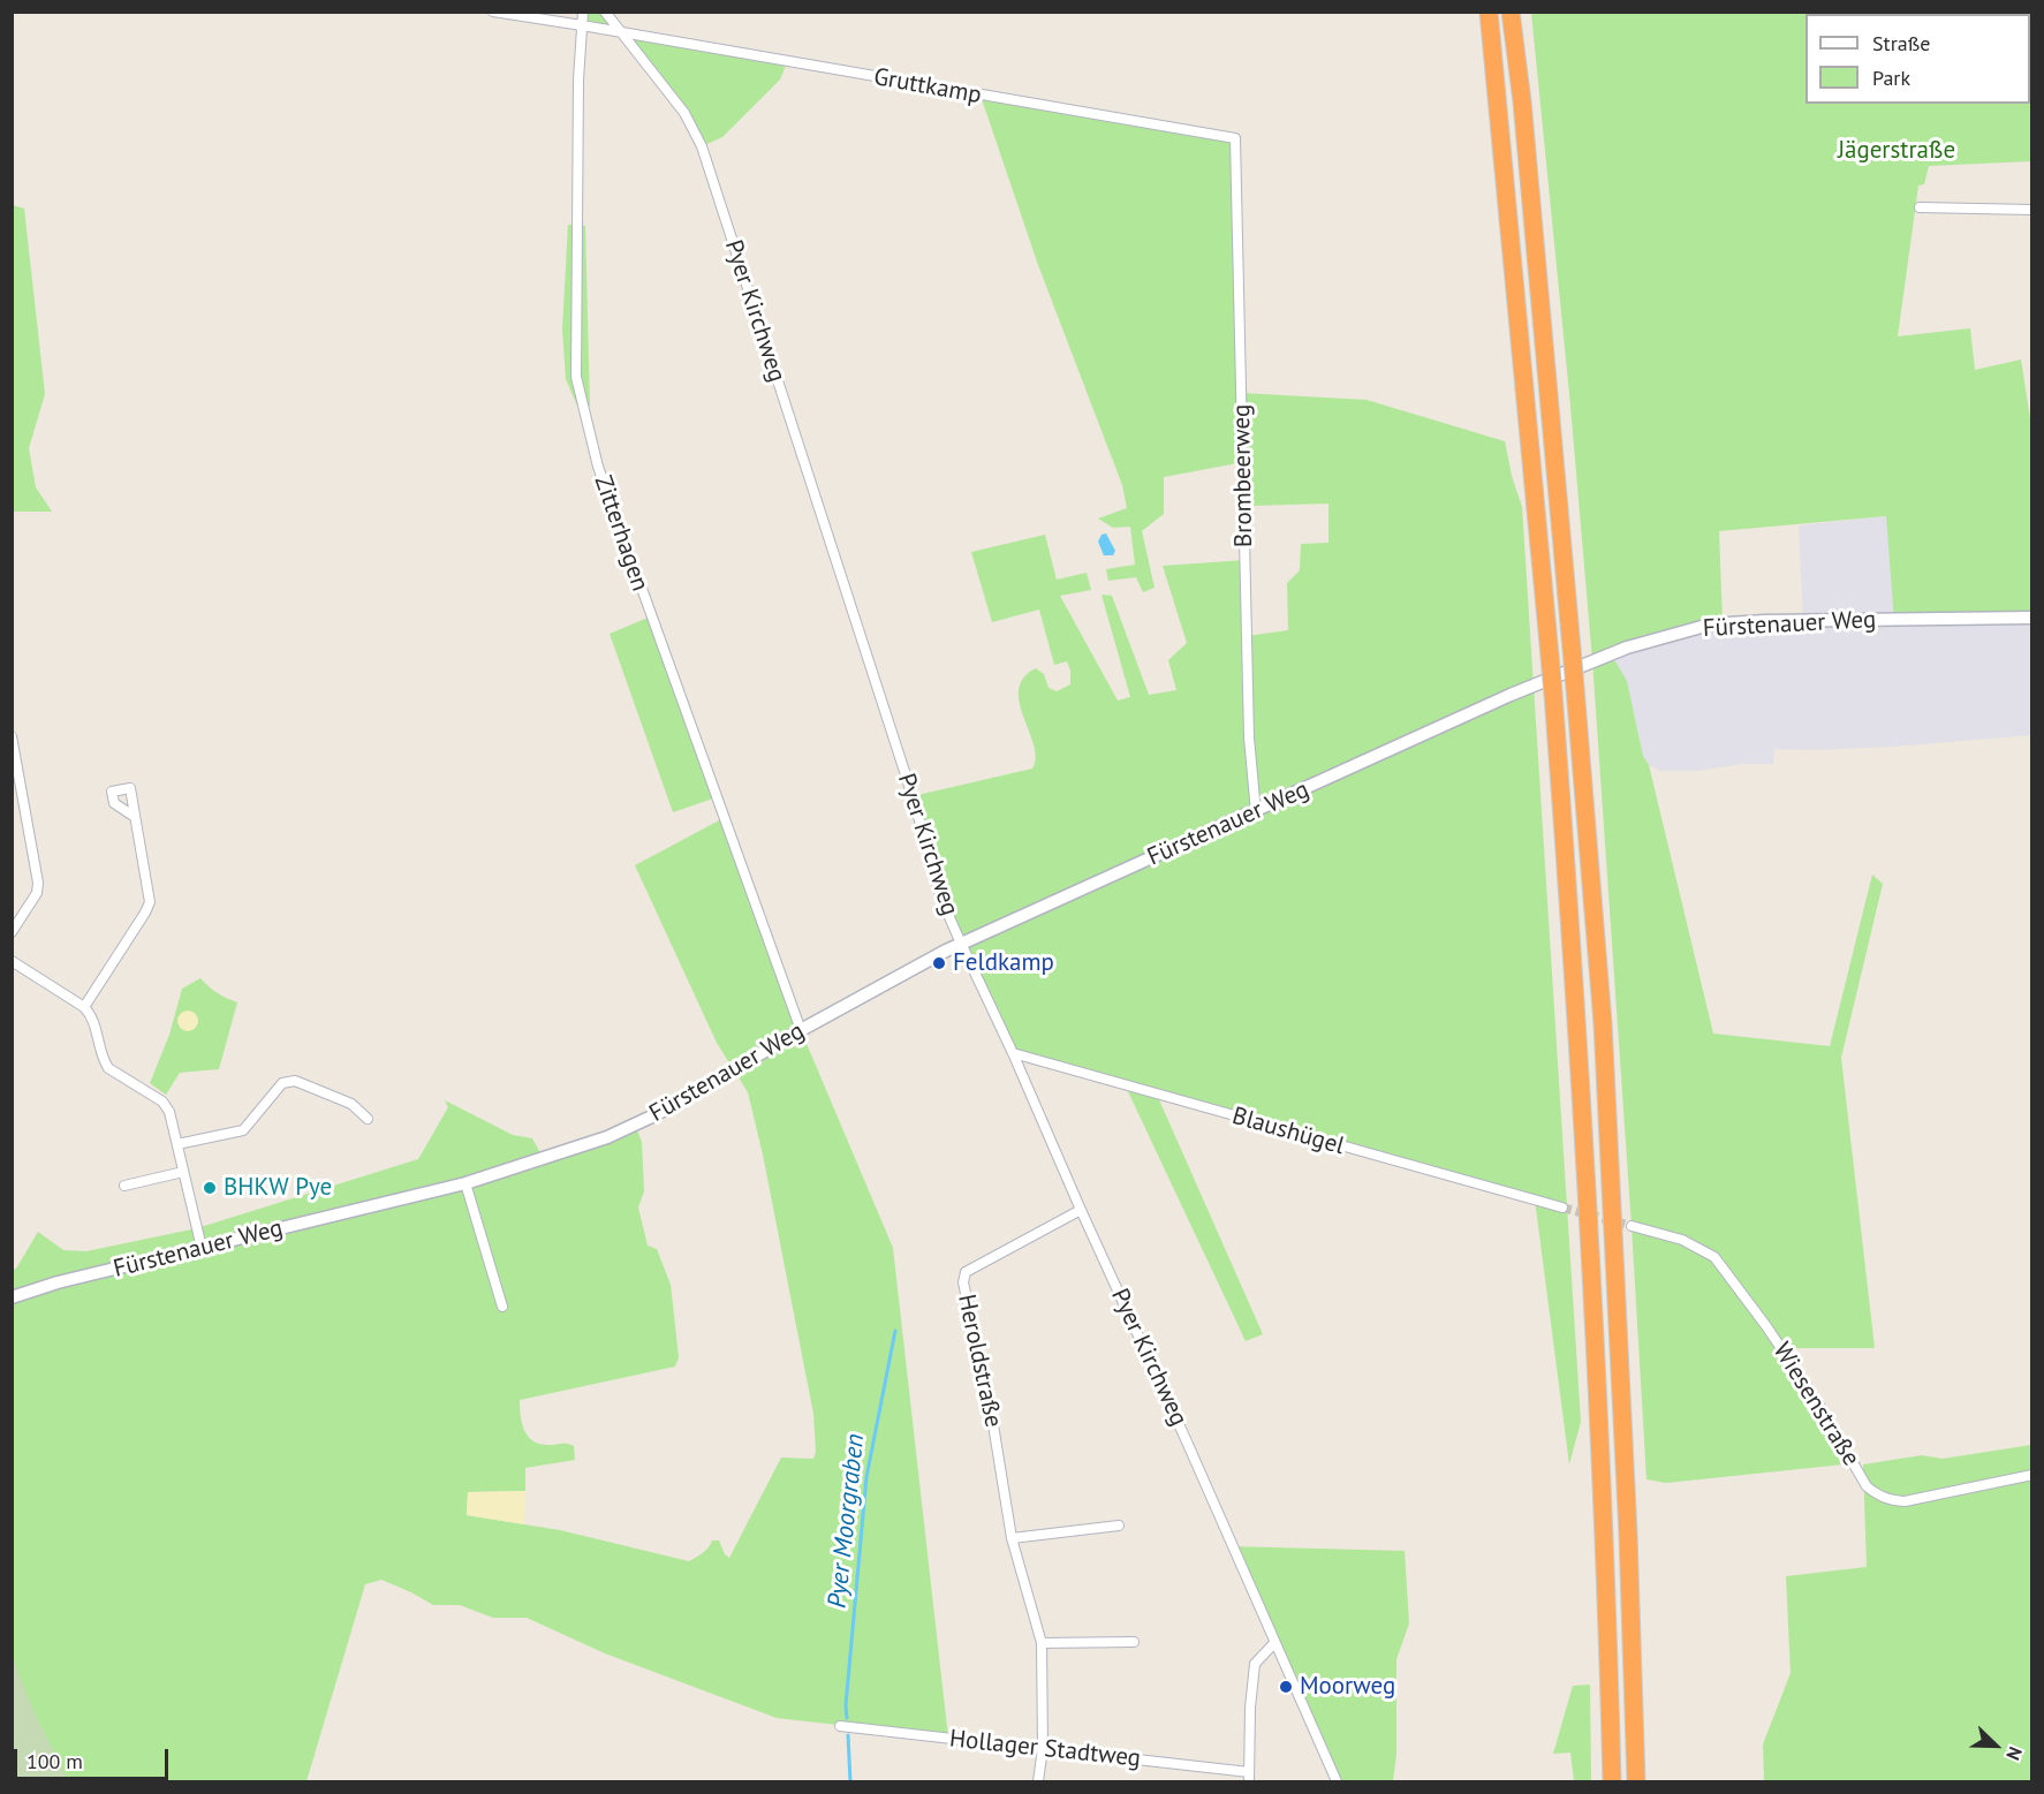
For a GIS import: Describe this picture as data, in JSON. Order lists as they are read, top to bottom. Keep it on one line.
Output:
{"streets":{"street":["Gruttkamp","Pyer Kirchweg","Brombeerweg","Zitterhagen","Fürstenauer Weg","Blaushügel","Heroldstraße","Wiesenstraße","Hollager Stadtweg"]},"crossings":[["Gruttkamp","Pyer Kirchweg"],["Gruttkamp","Brombeerweg"],["Gruttkamp","Zitterhagen"],["Pyer Kirchweg","Fürstenauer Weg"],["Pyer Kirchweg","Blaushügel"],["Pyer Kirchweg","Heroldstraße"],["Brombeerweg","Fürstenauer Weg"],["Zitterhagen","Fürstenauer Weg"],["Heroldstraße","Hollager Stadtweg"]],"water":["Pyer Moorgraben"],"parks":["Jägerstraße"],"places":["Feldkamp","BHKW Pye","Moorweg"],"legend":["Straße","Park"],"scale_bar":"100 m","north":"bottom right"}
